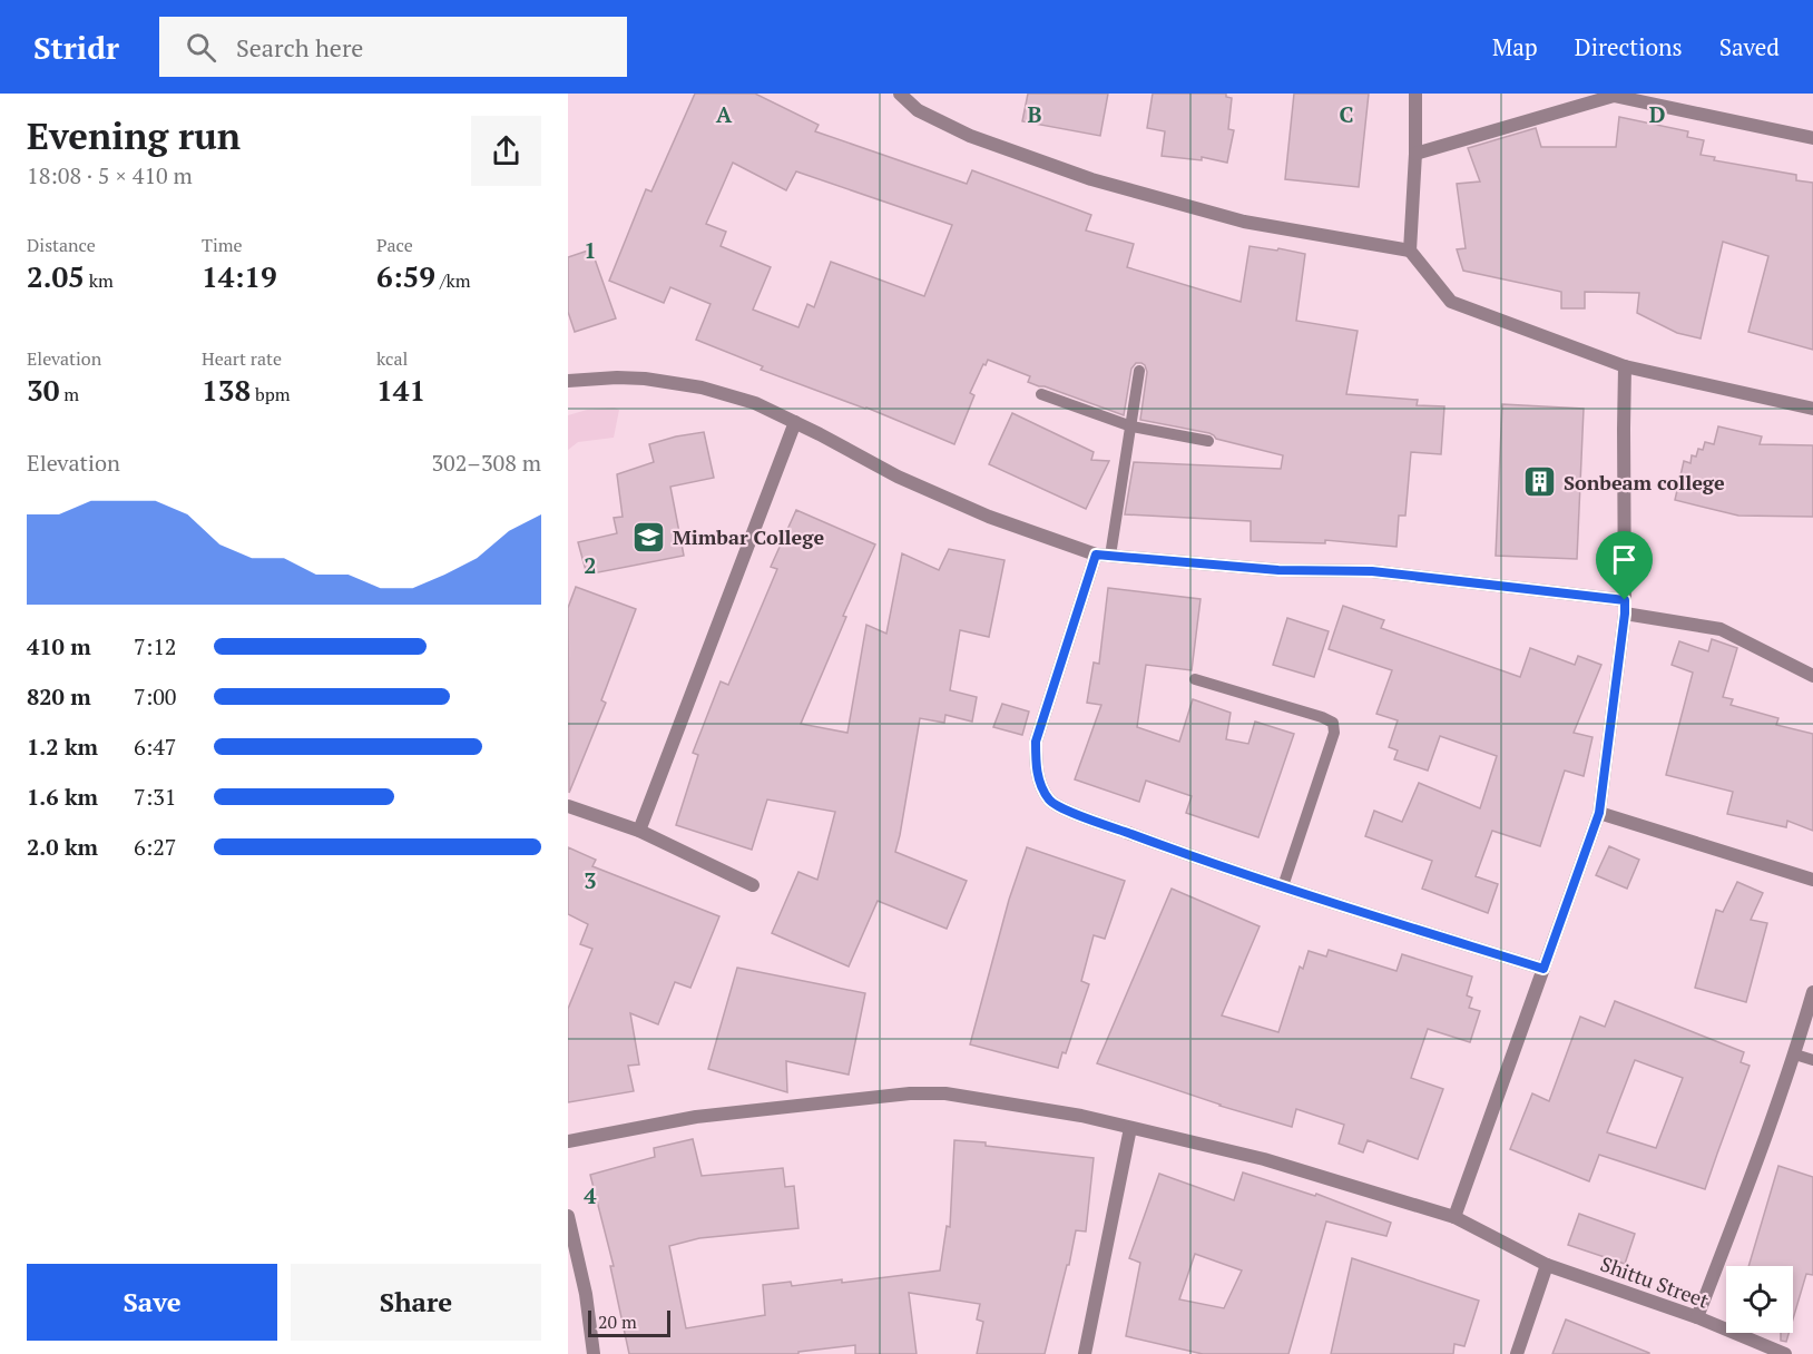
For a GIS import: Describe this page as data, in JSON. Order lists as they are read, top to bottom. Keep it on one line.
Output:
{"streets":{"street":["Shittu Street"]},"places":{"building":["Sonbeam college"],"school or university":["Mimbar College"]},"scale_bar":"20 m","page":{"header":"Stridr","search":"Search here","nav":["Map","Directions","Saved"],"heading":["Evening run","18:08 · 5 × 410 m"],"stats":[["Distance","2.05 km"],["Time","14:19"],["Pace","6:59 /km"],["Elevation","30 m"],["Heart rate","138 bpm"],["kcal","141"]],"chart":["Elevation","302–308 m"],"list":[{"name":"410 m","note":"7:12"},{"name":"820 m","note":"7:00"},{"name":"1.2 km","note":"6:47"},{"name":"1.6 km","note":"7:31"},{"name":"2.0 km","note":"6:27"}],"buttons":["Save","Share"],"scale":"20 m"},"grid":{"columns":["A","B","C","D"],"rows":["1","2","3","4"]}}
